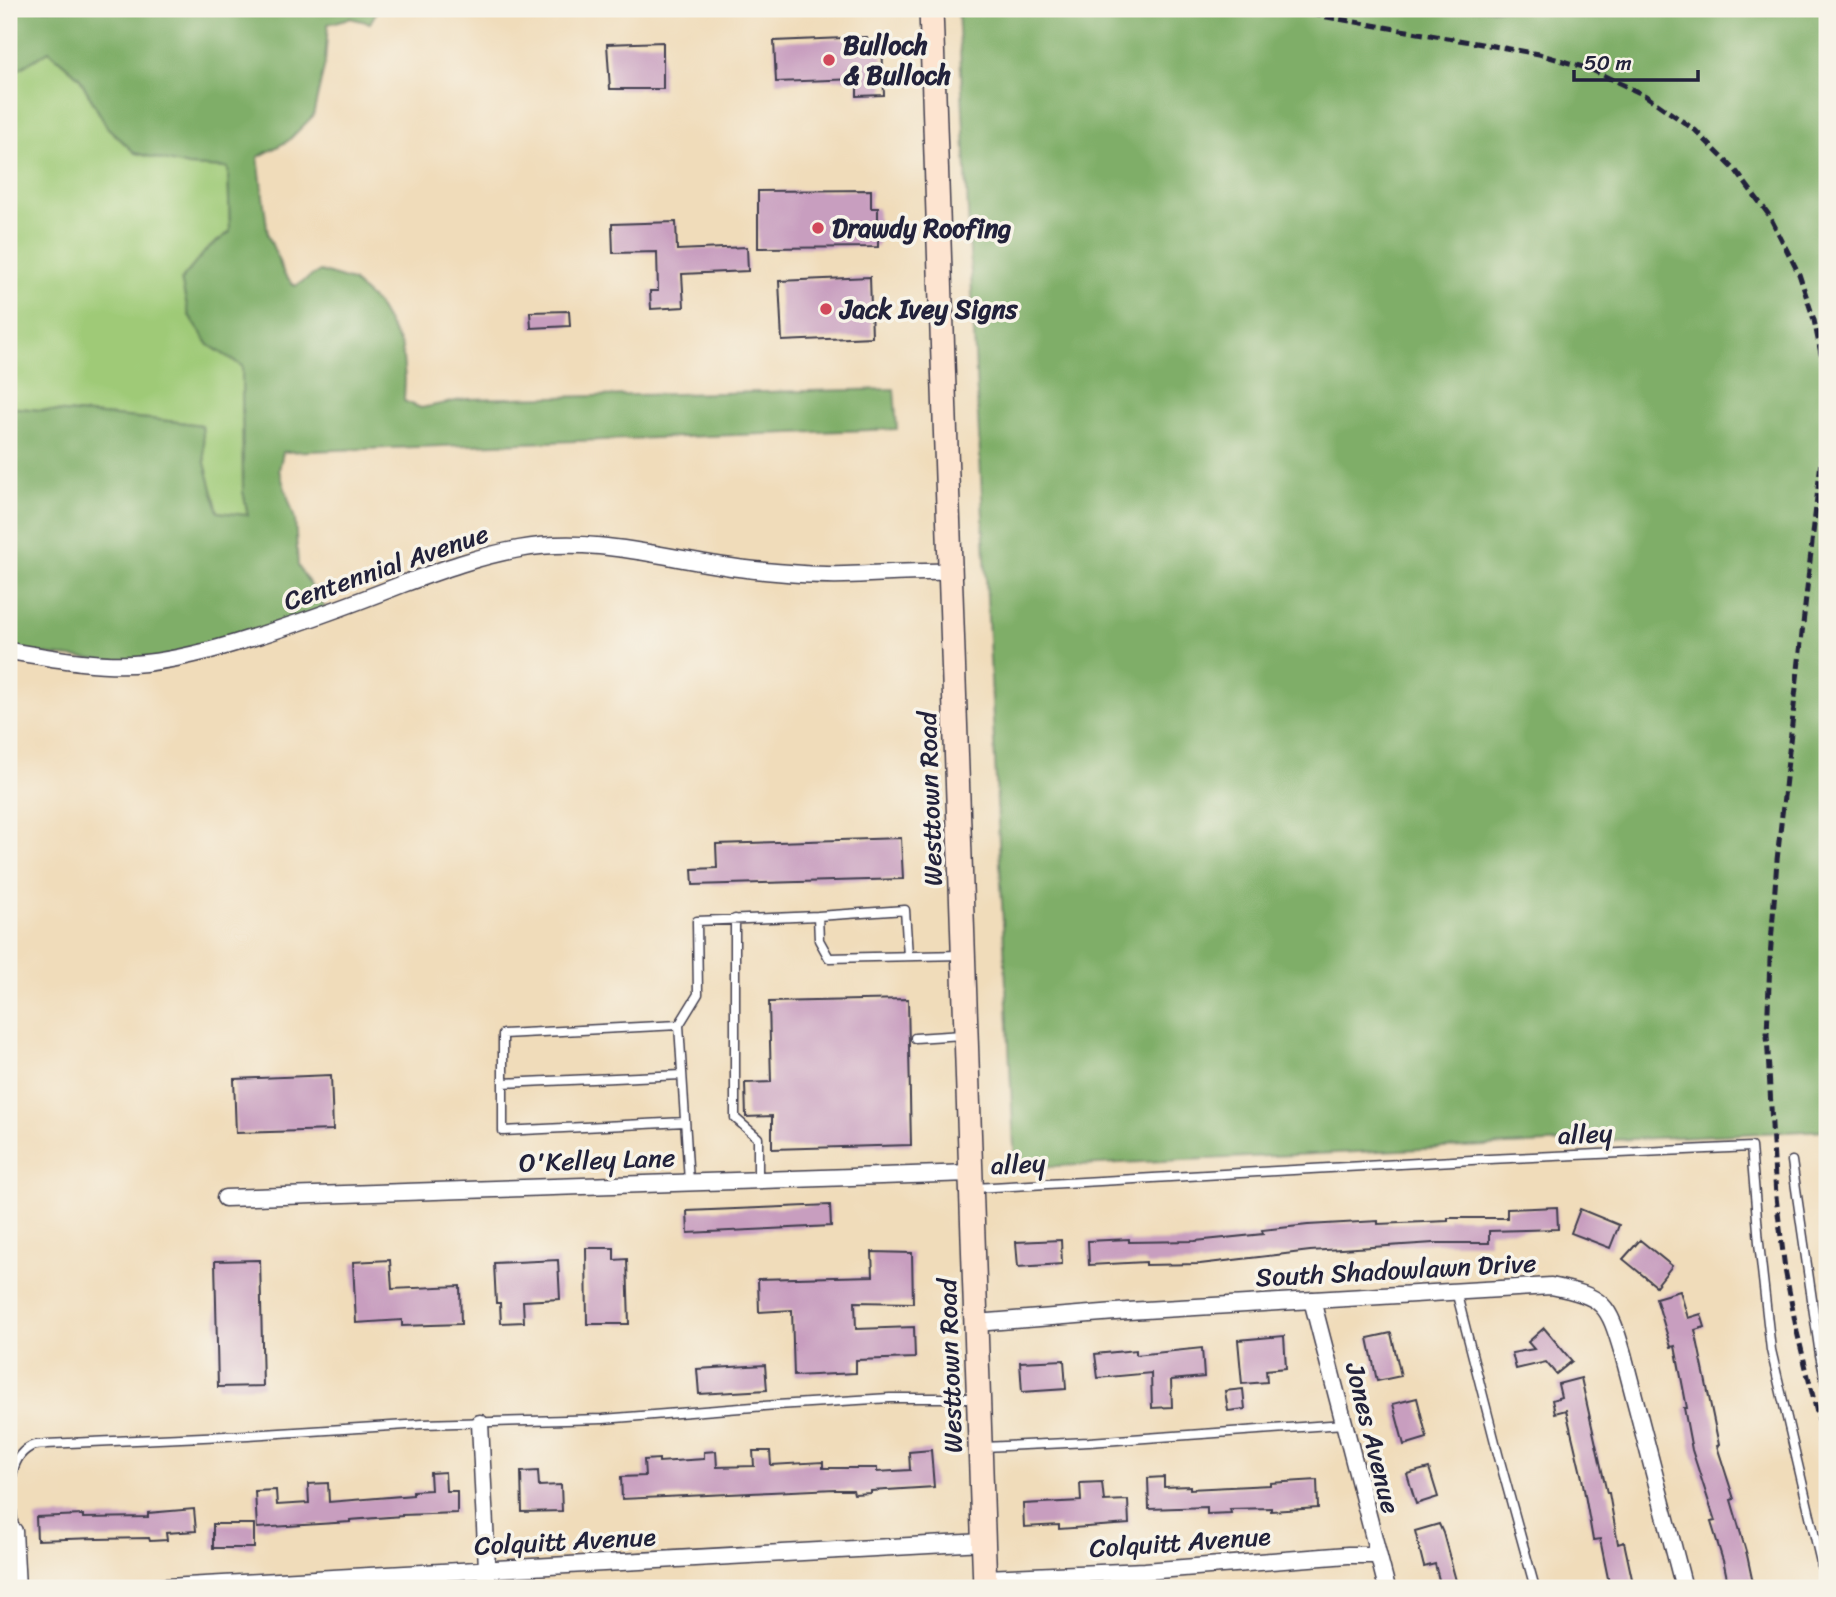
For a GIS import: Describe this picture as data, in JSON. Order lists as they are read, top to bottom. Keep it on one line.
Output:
{"streets":{"street":["Centennial Avenue","Westtown Road","O'Kelley Lane","South Shadowlawn Drive","Jones Avenue","Colquitt Avenue"],"lane":["alley"]},"crossings":[["Centennial Avenue","Westtown Road"],["Westtown Road","alley"],["Westtown Road","O'Kelley Lane"],["Westtown Road","South Shadowlawn Drive"],["Westtown Road","Colquitt Avenue"],["alley","O'Kelley Lane"],["South Shadowlawn Drive","Jones Avenue"],["Jones Avenue","Colquitt Avenue"]],"places":["Bulloch & Bulloch","Drawdy Roofing","Jack Ivey Signs"],"scale_bar":"50 m"}
